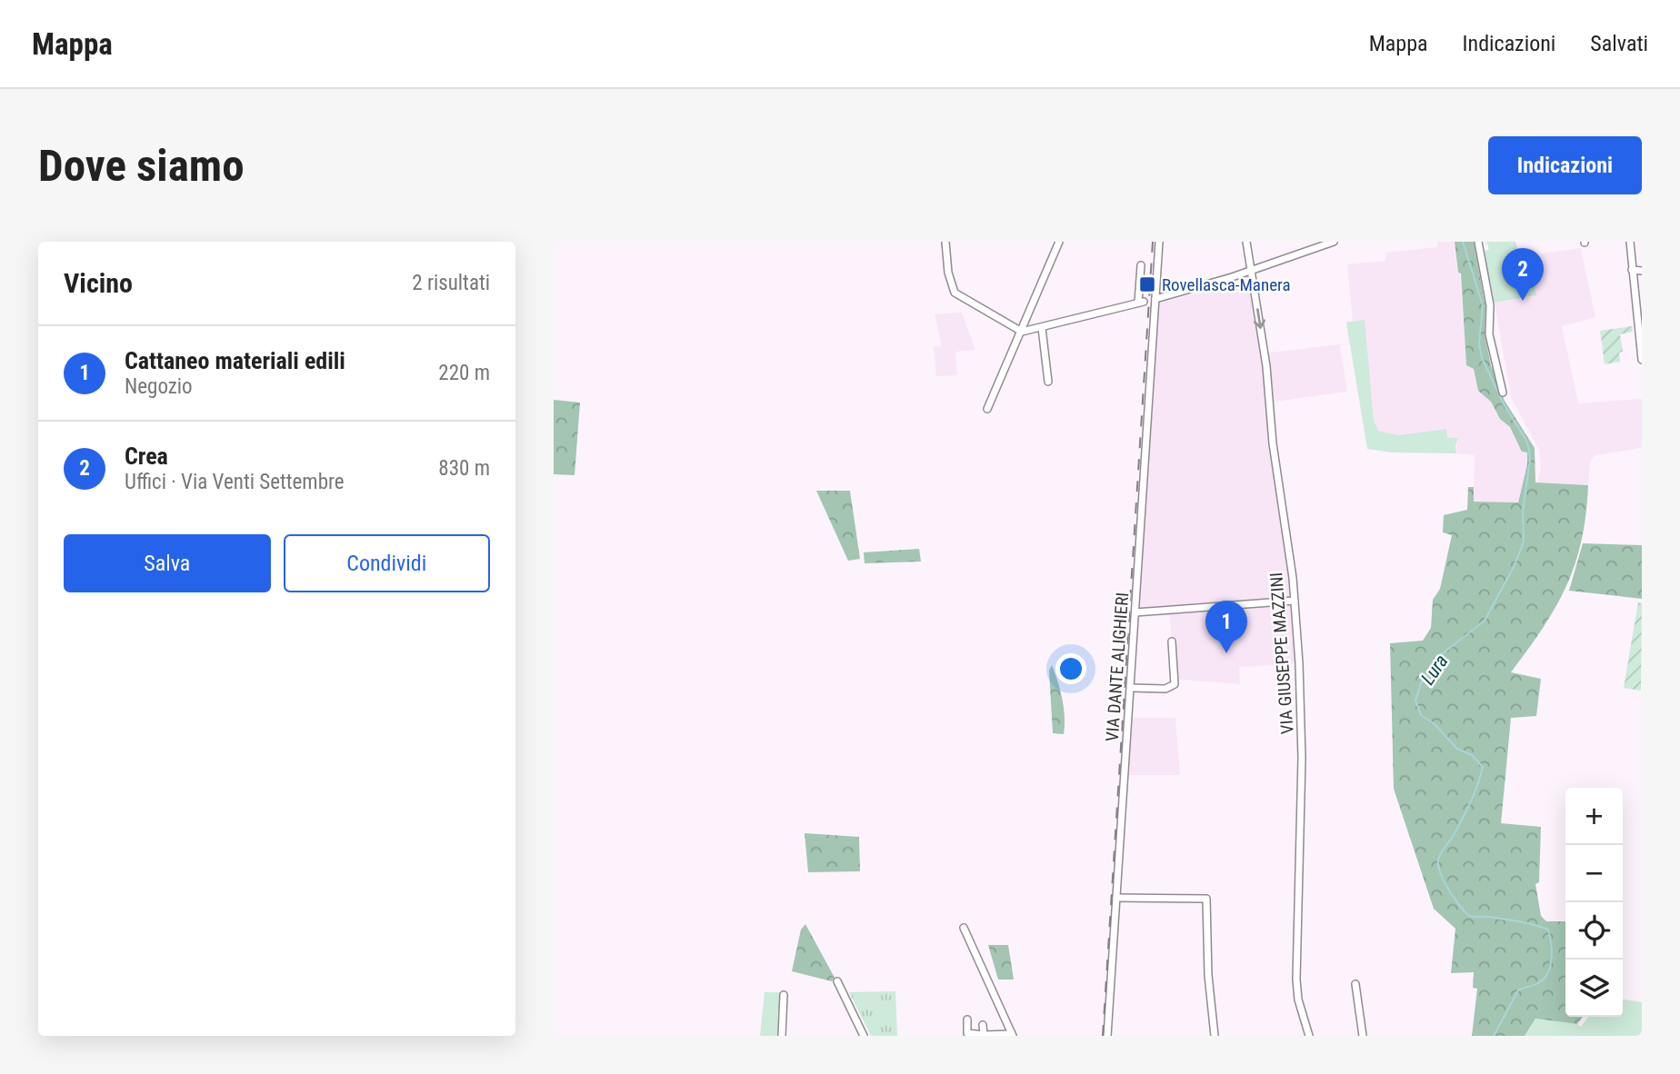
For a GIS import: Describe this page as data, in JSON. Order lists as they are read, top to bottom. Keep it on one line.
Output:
{"streets":{"street":["VIA GIUSEPPE MAZZINI","VIA DANTE ALIGHIERI"]},"one_way":["VIA GIUSEPPE MAZZINI"],"water":["Lura"],"places":{"transit":["Rovellasca-Manera"]},"page":{"header":"Mappa","nav":["Mappa","Indicazioni","Salvati"],"buttons":["Indicazioni",["Salva","Condividi"]],"title":"Dove siamo","heading":["Vicino","2 risultati"],"pins":["2","1"],"list":[{"mark":"1","name":"Cattaneo materiali edili","note":"Negozio","value":"220 m"},{"mark":"2","name":"Crea","note":"Uffici · Via Venti Settembre","value":"830 m"}],"map_buttons":["+","−"]}}
